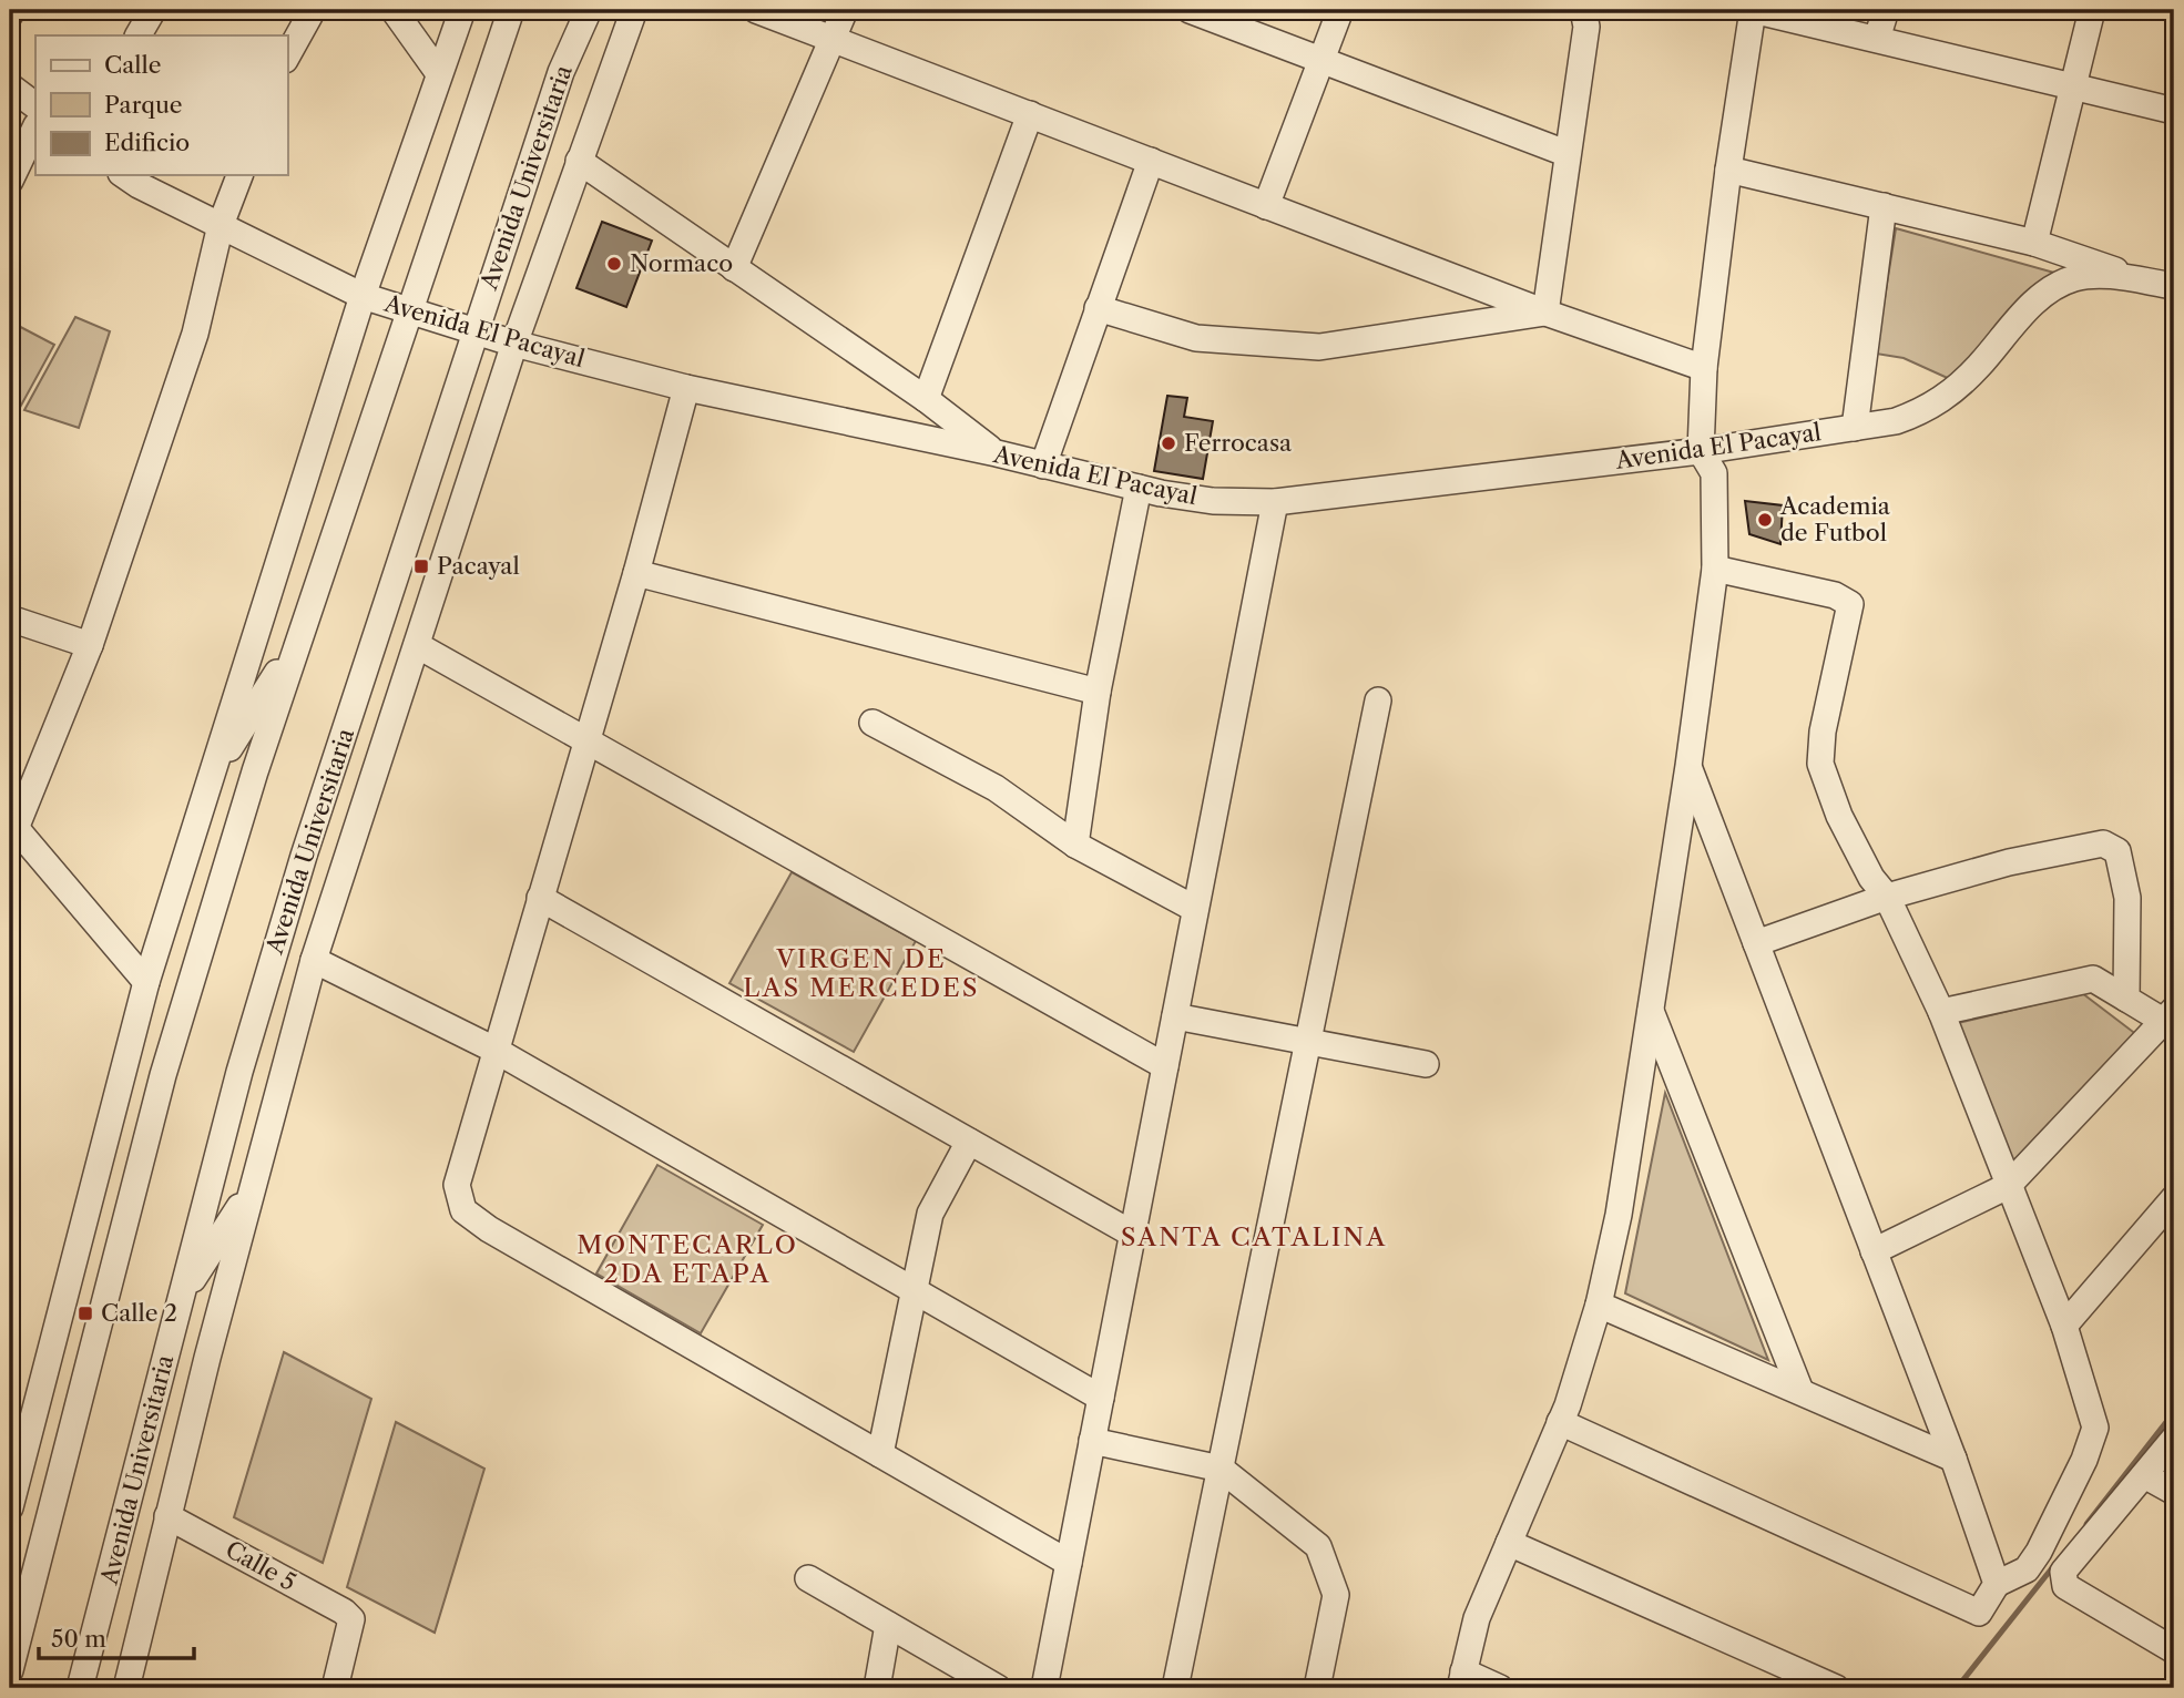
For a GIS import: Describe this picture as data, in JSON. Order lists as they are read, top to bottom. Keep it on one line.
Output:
{"streets":{"street":["Avenida Universitaria","Avenida El Pacayal","Calle 5"]},"crossings":[["Avenida Universitaria","Avenida El Pacayal"]],"districts":["VIRGEN DE LAS MERCEDES","SANTA CATALINA","MONTECARLO 2DA ETAPA"],"places":{"other":["Normaco","Ferrocasa","Academia de Futbol"],"transit":["Pacayal","Calle 2"]},"legend":["Calle","Parque","Edificio"],"scale_bar":"50 m"}
